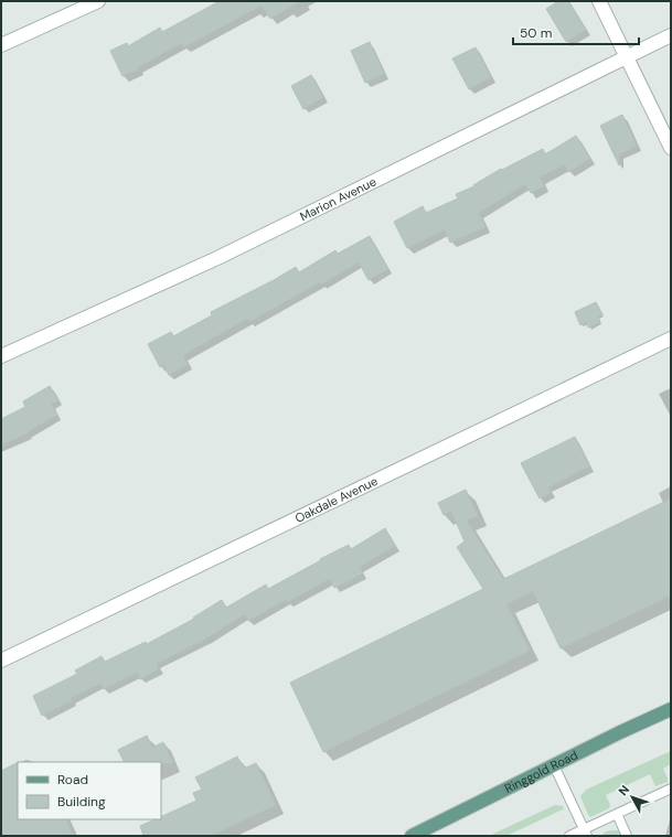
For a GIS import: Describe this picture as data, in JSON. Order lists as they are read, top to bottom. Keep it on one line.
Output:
{"streets":{"main road":["Ringgold Road"],"street":["Marion Avenue","Oakdale Avenue"]},"legend":["Road","Building"],"scale_bar":"50 m","north":"top left"}
